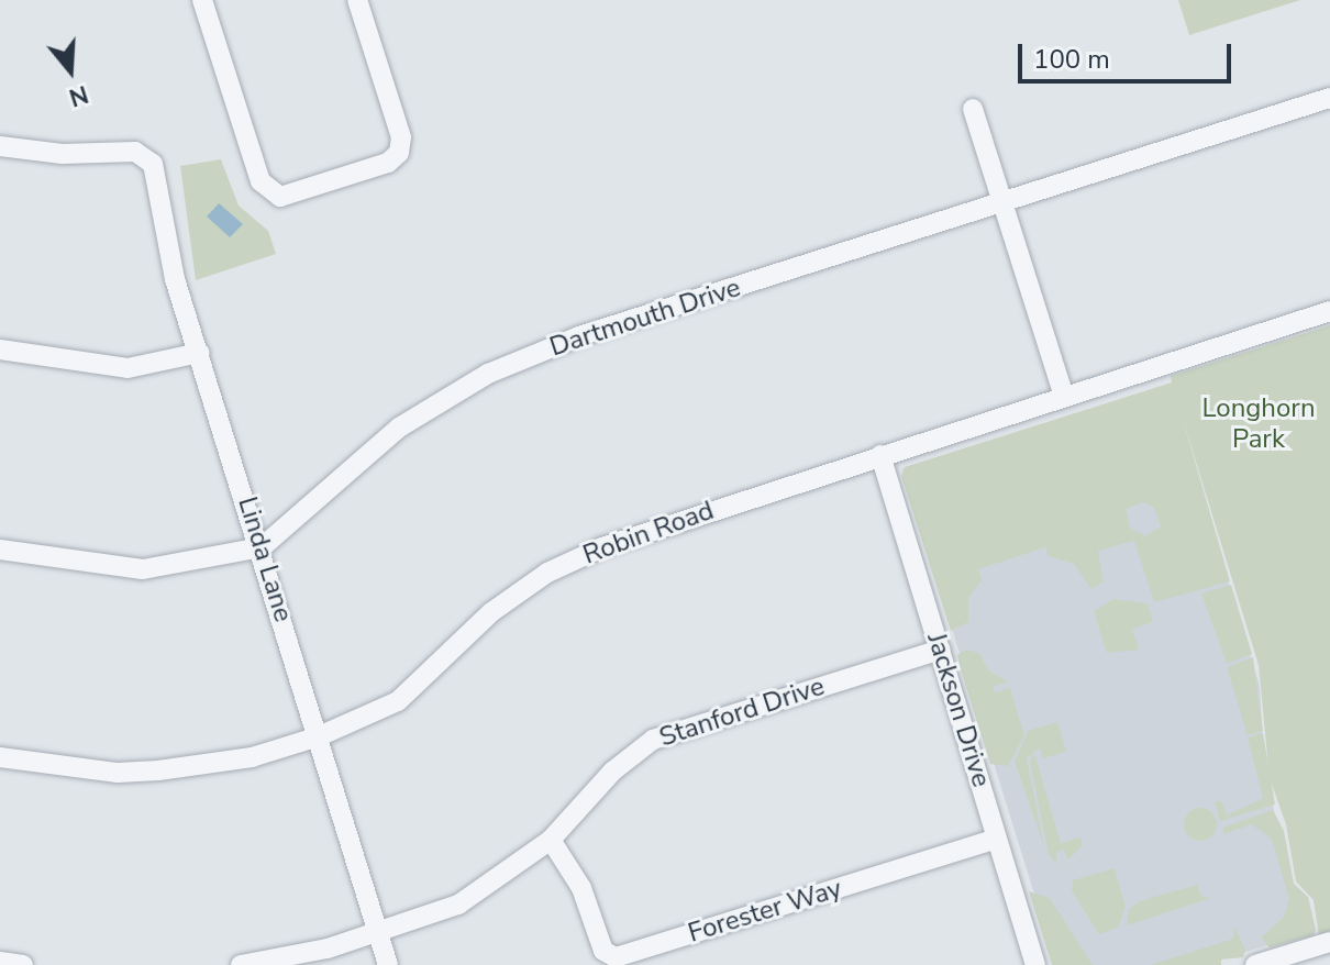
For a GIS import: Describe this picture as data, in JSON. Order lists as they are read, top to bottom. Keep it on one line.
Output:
{"streets":{"street":["Dartmouth Drive","Robin Road","Linda Lane","Jackson Drive","Stanford Drive","Forester Way"]},"crossings":[["Dartmouth Drive","Linda Lane"],["Robin Road","Linda Lane"],["Robin Road","Jackson Drive"],["Linda Lane","Stanford Drive"],["Jackson Drive","Stanford Drive"],["Jackson Drive","Forester Way"],["Stanford Drive","Forester Way"]],"parks":["Longhorn Park"],"scale_bar":"100 m","north":"bottom"}
